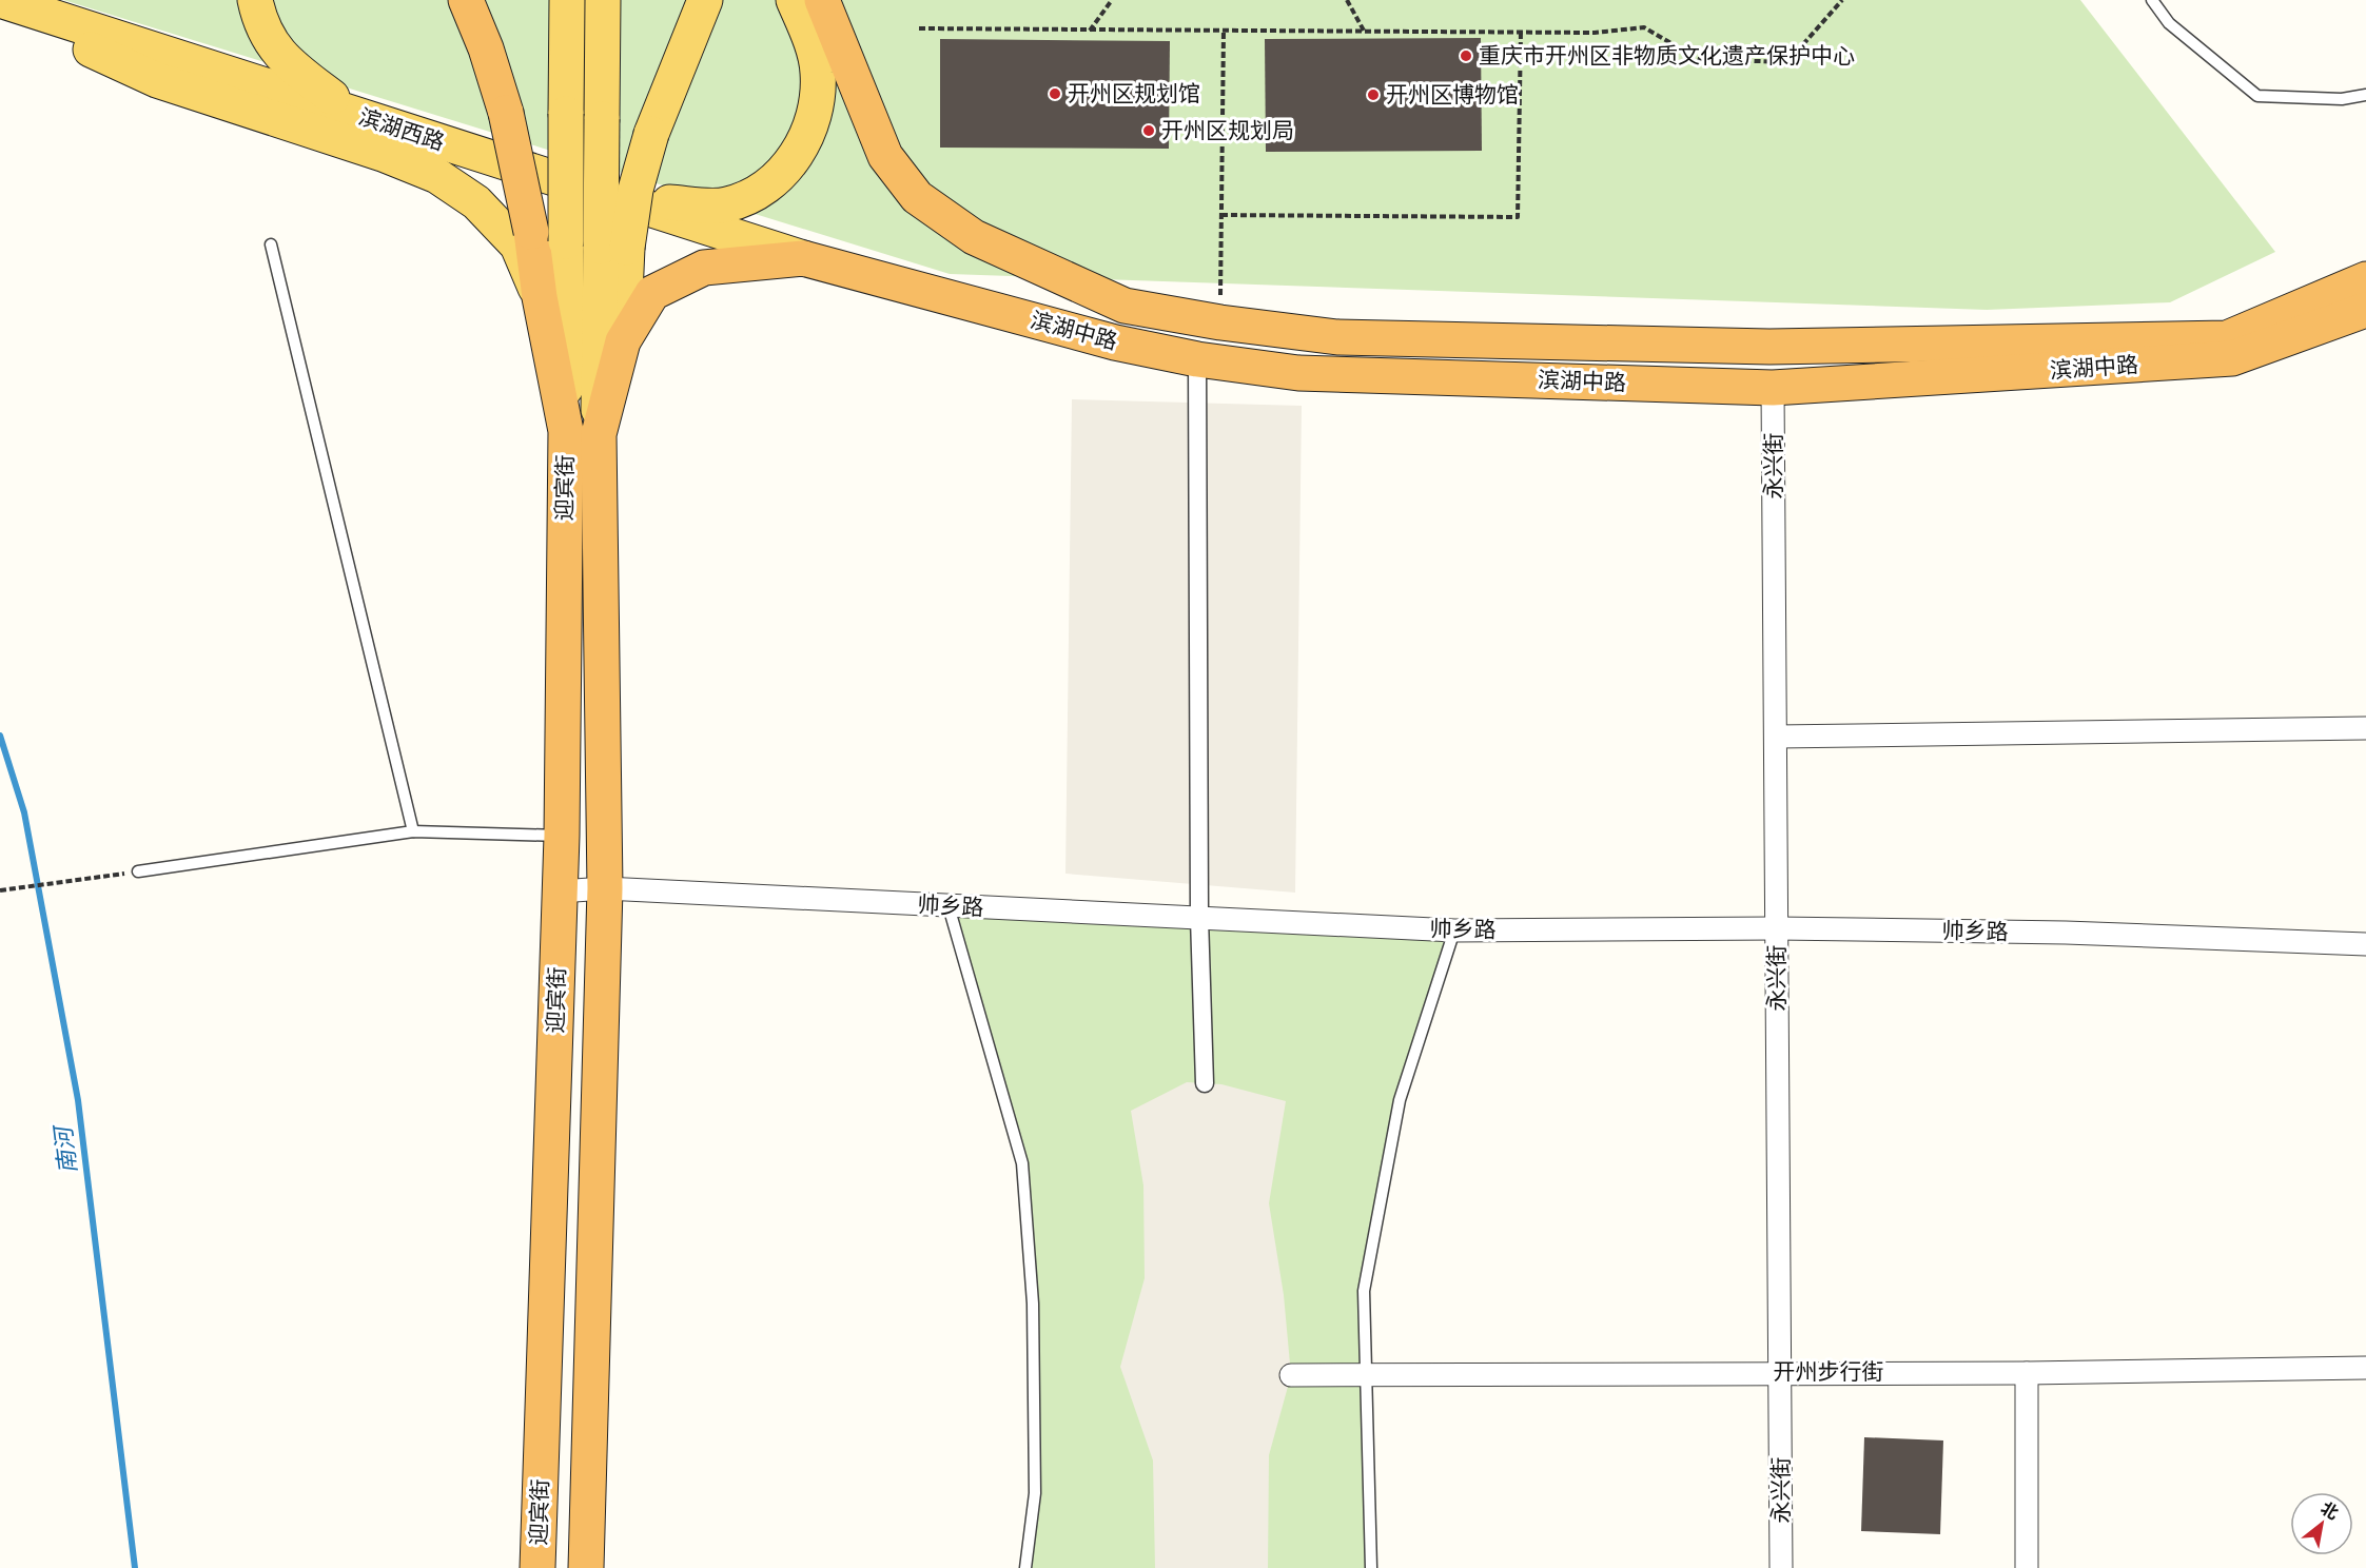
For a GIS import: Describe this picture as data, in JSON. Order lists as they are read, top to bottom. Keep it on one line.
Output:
{"streets":{"highway":["滨湖中路","迎宾街"],"main road":["滨湖西路"],"street":["永兴街","帅乡路","开州步行街"]},"crossings":[["滨湖西路","滨湖中路"],["滨湖中路","永兴街"],["永兴街","帅乡路"],["永兴街","开州步行街"],["迎宾街","帅乡路"]],"water":["南河"],"places":["重庆市开州区非物质文化遗产保护中心","开州区规划馆","开州区博物馆","开州区规划局"],"north":"top right"}
